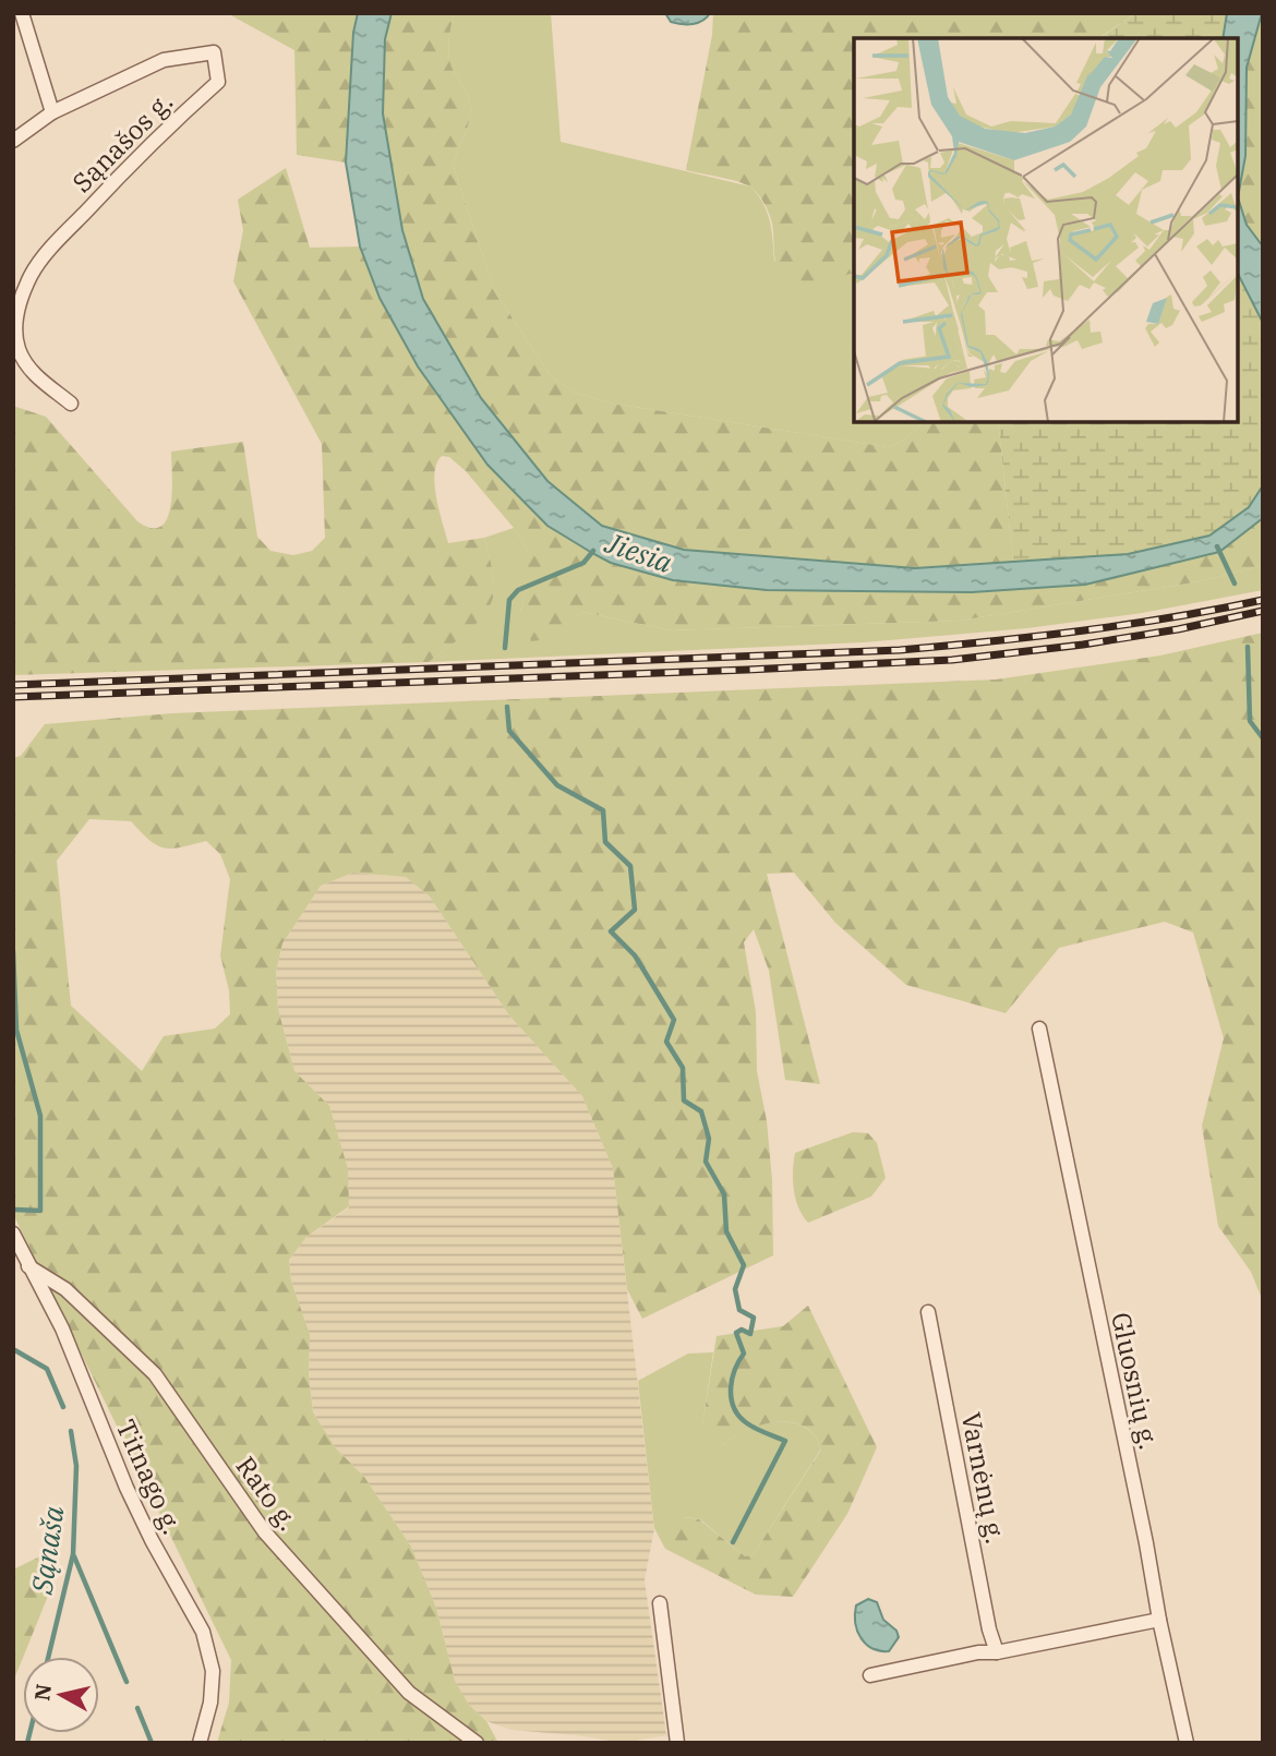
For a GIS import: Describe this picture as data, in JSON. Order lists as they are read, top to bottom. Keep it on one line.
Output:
{"streets":{"street":["Sąnašos g.","Gluosnių g.","Titnago g.","Varnėnų g.","Rato g."]},"crossings":[["Titnago g.","Rato g."]],"water":["Jiesia","Sąnaša"],"north":"left"}
